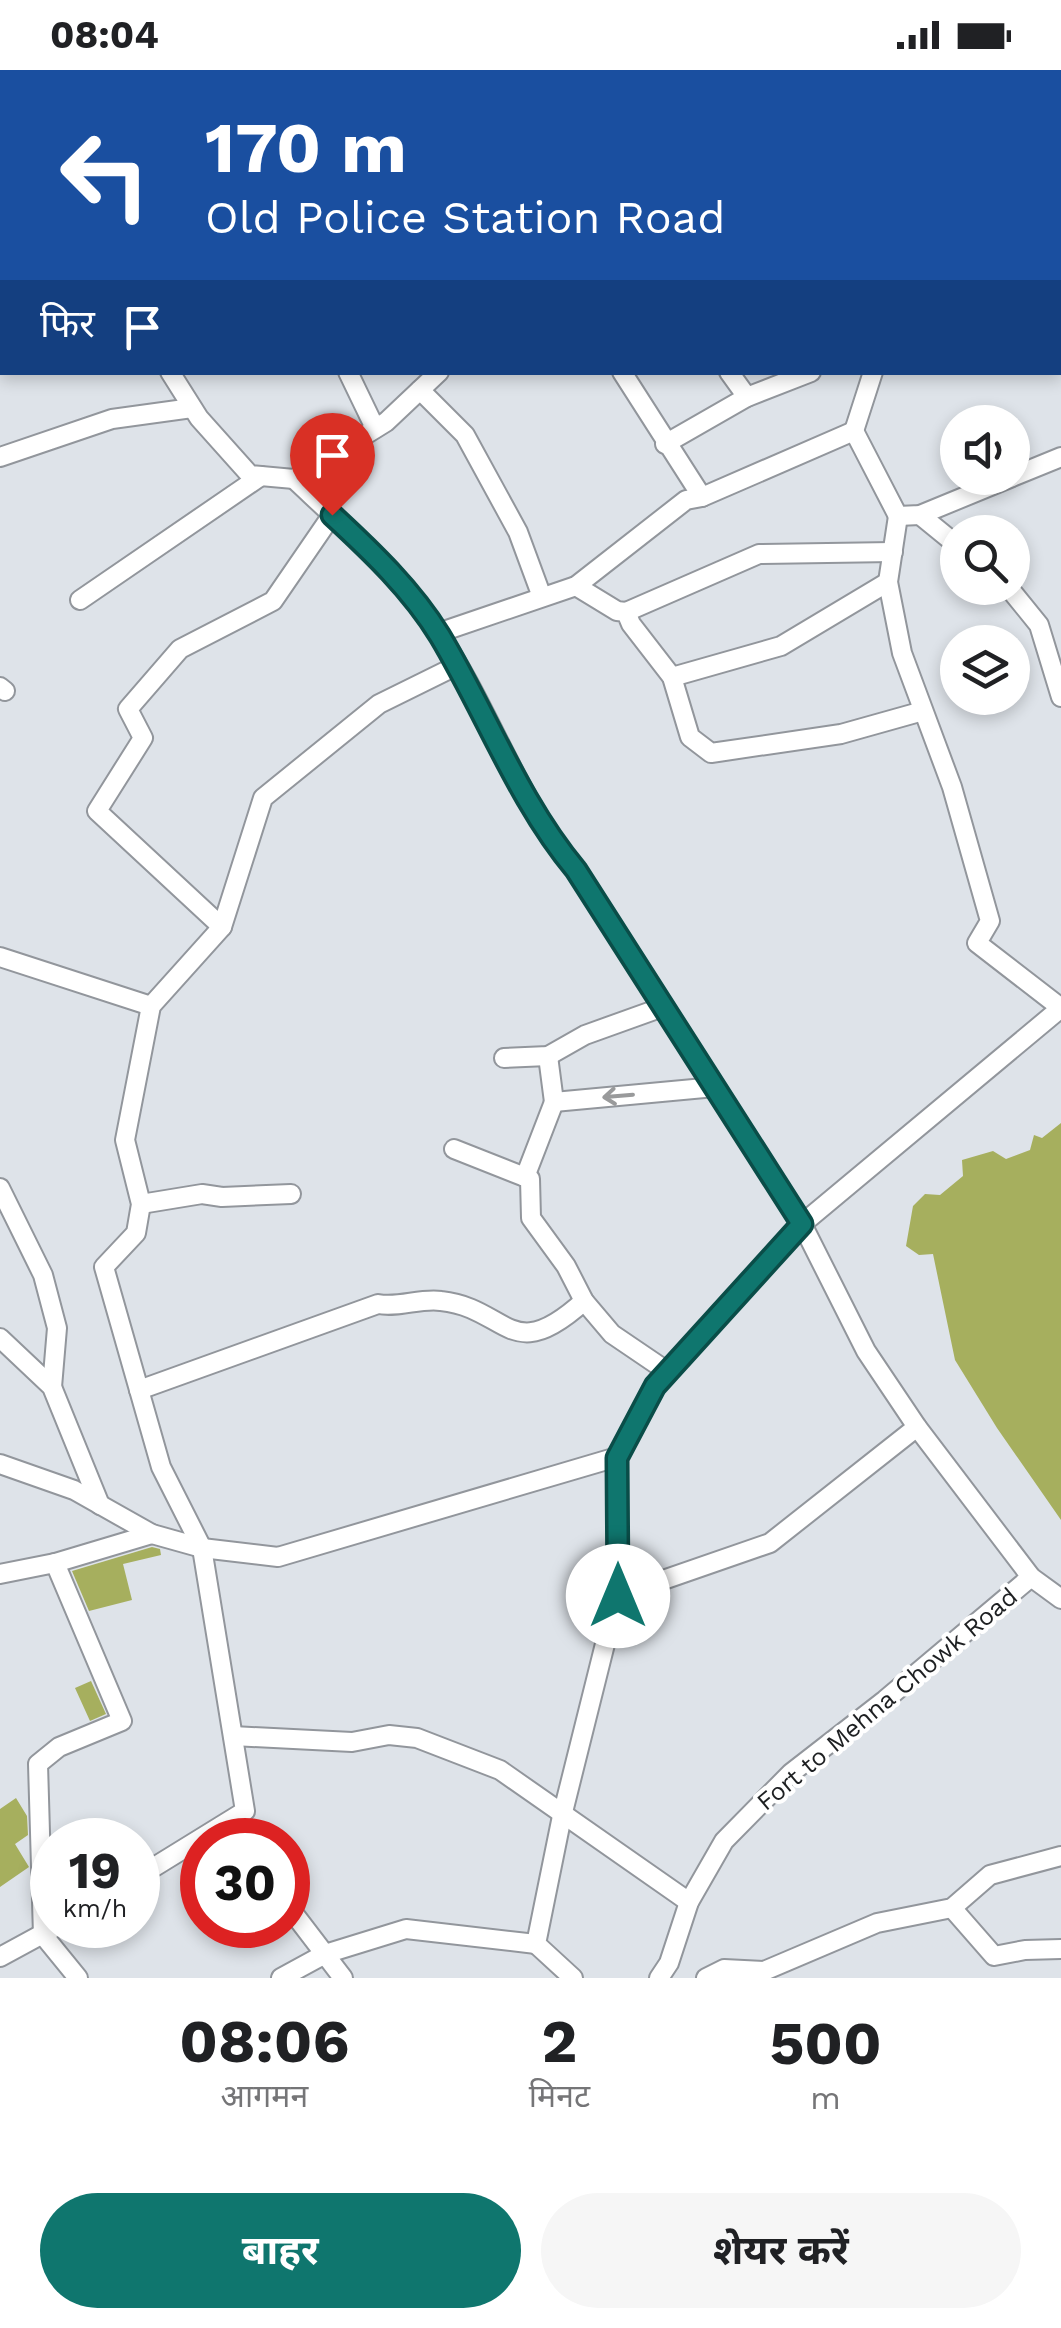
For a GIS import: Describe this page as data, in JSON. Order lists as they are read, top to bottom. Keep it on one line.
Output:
{"streets":{"street":["Fort to Mehna Chowk Road"]},"page":{"status":"08:04","turn":["170 m","Old Police Station Road"],"then":"फिर","speed":"19 km/h","limit":"30","eta":["08:06","आगमन","2","मिनट","500","m"],"buttons":["बाहर","शेयर करें"]}}
